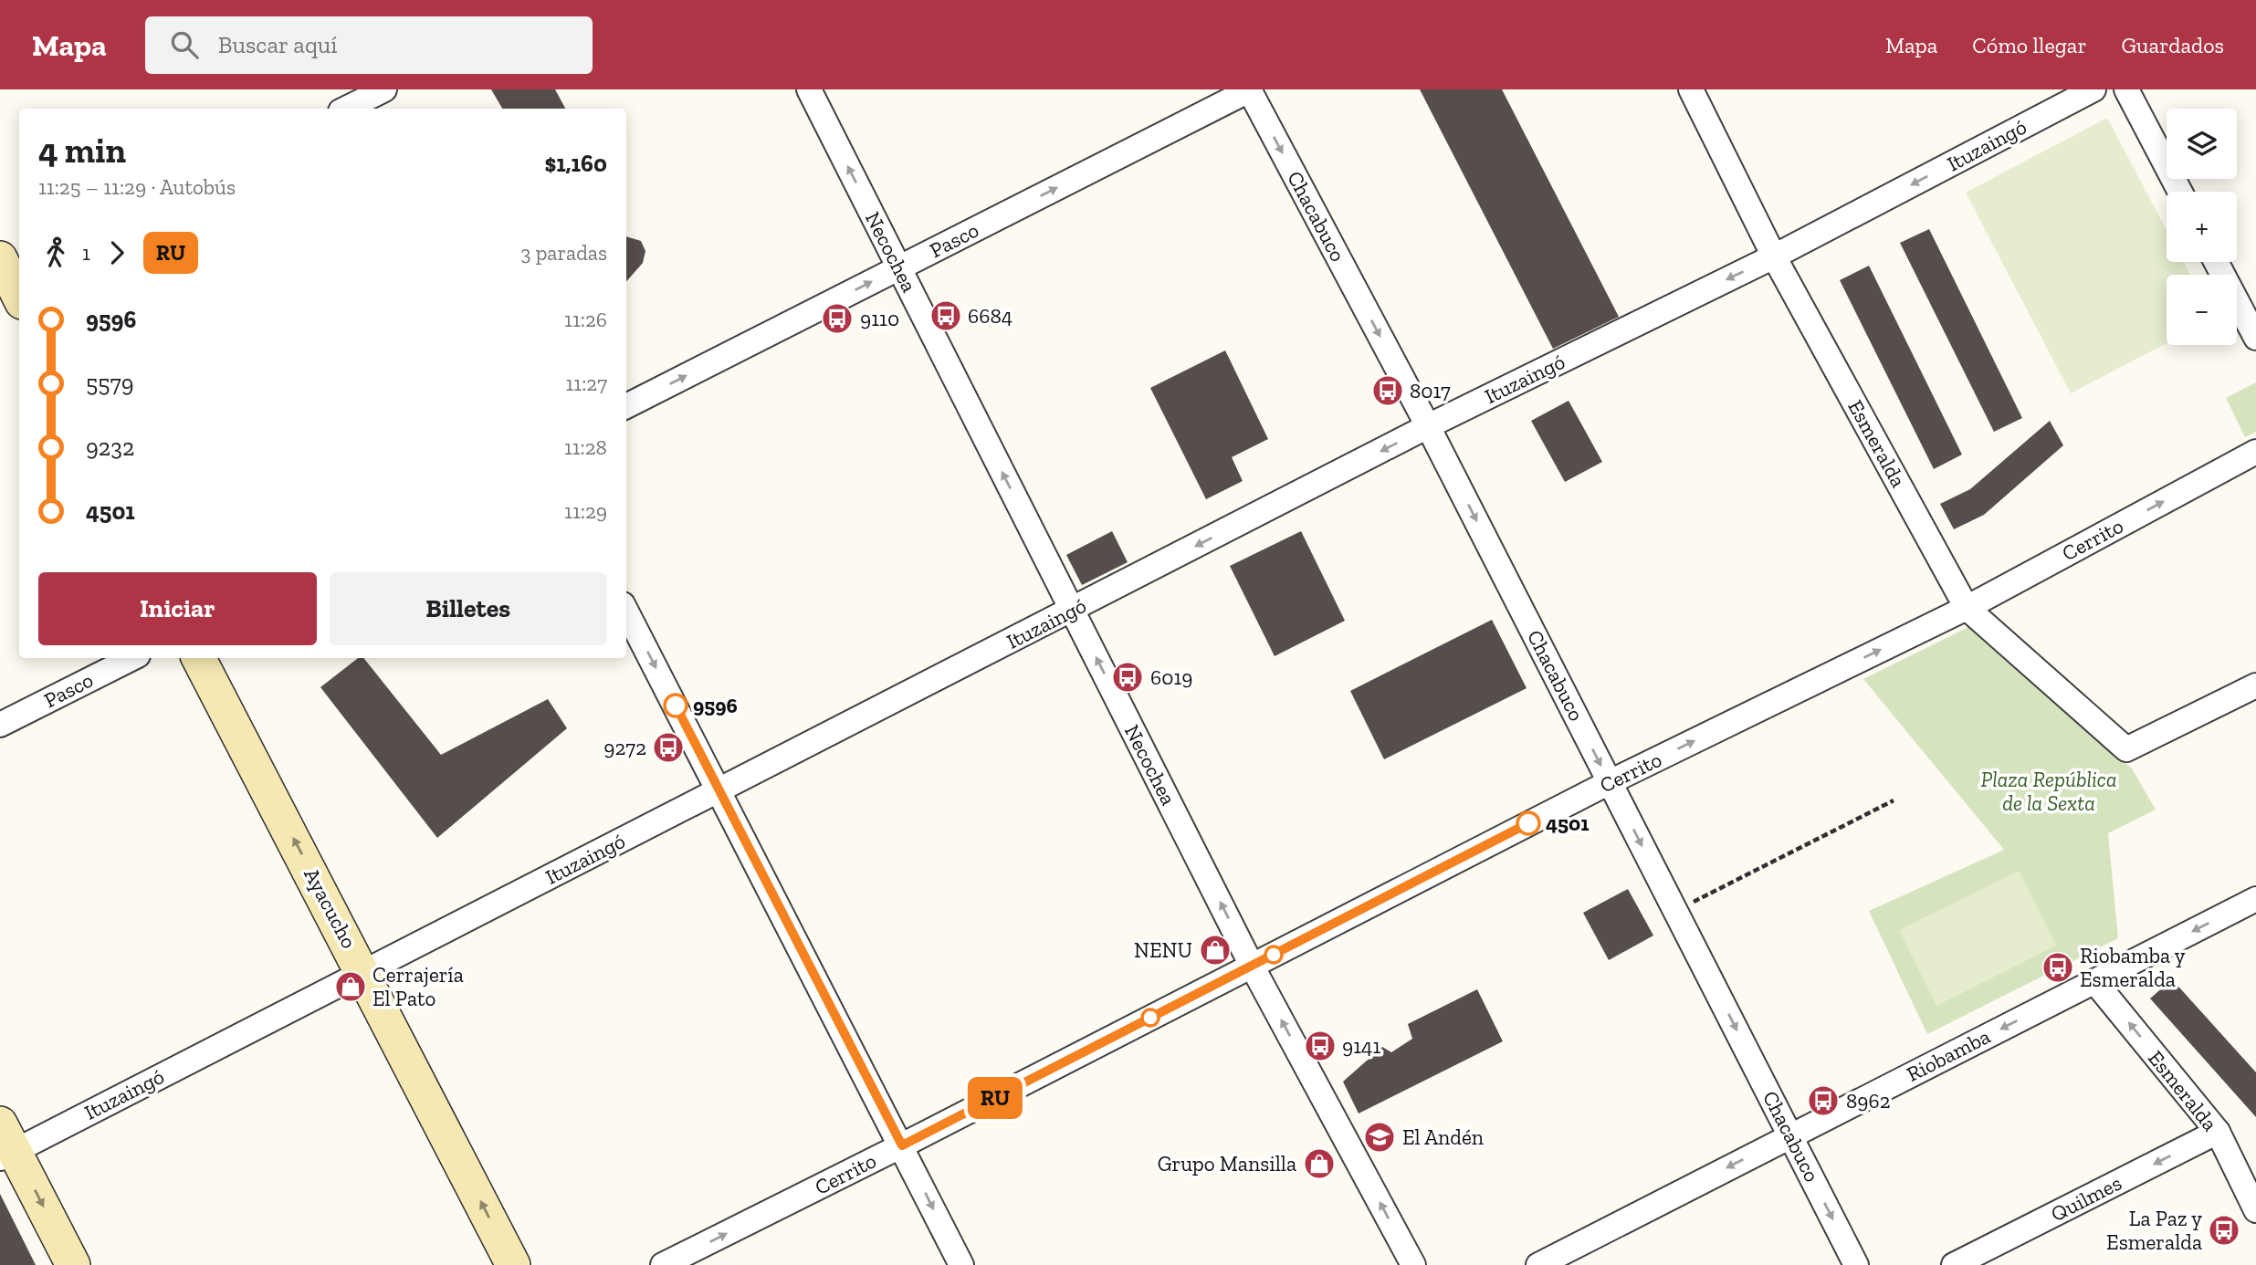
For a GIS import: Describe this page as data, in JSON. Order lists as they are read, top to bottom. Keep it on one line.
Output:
{"streets":{"main road":["Ayacucho"],"street":["Ituzaingó","Chacabuco","Pasco","Necochea","Esmeralda","Cerrito","Riobamba","Quilmes"]},"crossings":[["Ituzaingó","Chacabuco"],["Ituzaingó","Necochea"],["Ituzaingó","Esmeralda"],["Ituzaingó","Ayacucho"],["Chacabuco","Pasco"],["Chacabuco","Cerrito"],["Chacabuco","Riobamba"],["Pasco","Necochea"],["Necochea","Cerrito"],["Esmeralda","Cerrito"],["Esmeralda","Riobamba"],["Esmeralda","Quilmes"]],"one_way":["Ituzaingó","Chacabuco","Pasco","Necochea","Cerrito","Ayacucho","Riobamba","Quilmes"],"parks":["Plaza República de la Sexta"],"places":{"bus stop":["6684","9110","8017","6019","9272","Riobamba y Esmeralda","9141","8962","La Paz y Esmeralda"],"other":["9596","4501"],"shop":["NENU","Cerrajería El Pato","Grupo Mansilla"],"school or university":["El Andén"]},"lines":["bus line RU"],"page":{"header":"Mapa","search":"Buscar aquí","nav":["Mapa","Cómo llegar","Guardados"],"on_map":"RU","map_buttons":["+","−"],"heading":["4 min","11:25 – 11:29 · Autobús","$1,160"],"legs":["1","RU","3 paradas"],"list":[{"name":"9596","value":"11:26"},{"name":"5579","value":"11:27"},{"name":"9232","value":"11:28"},{"name":"4501","value":"11:29"}],"buttons":["Iniciar","Billetes"]}}
